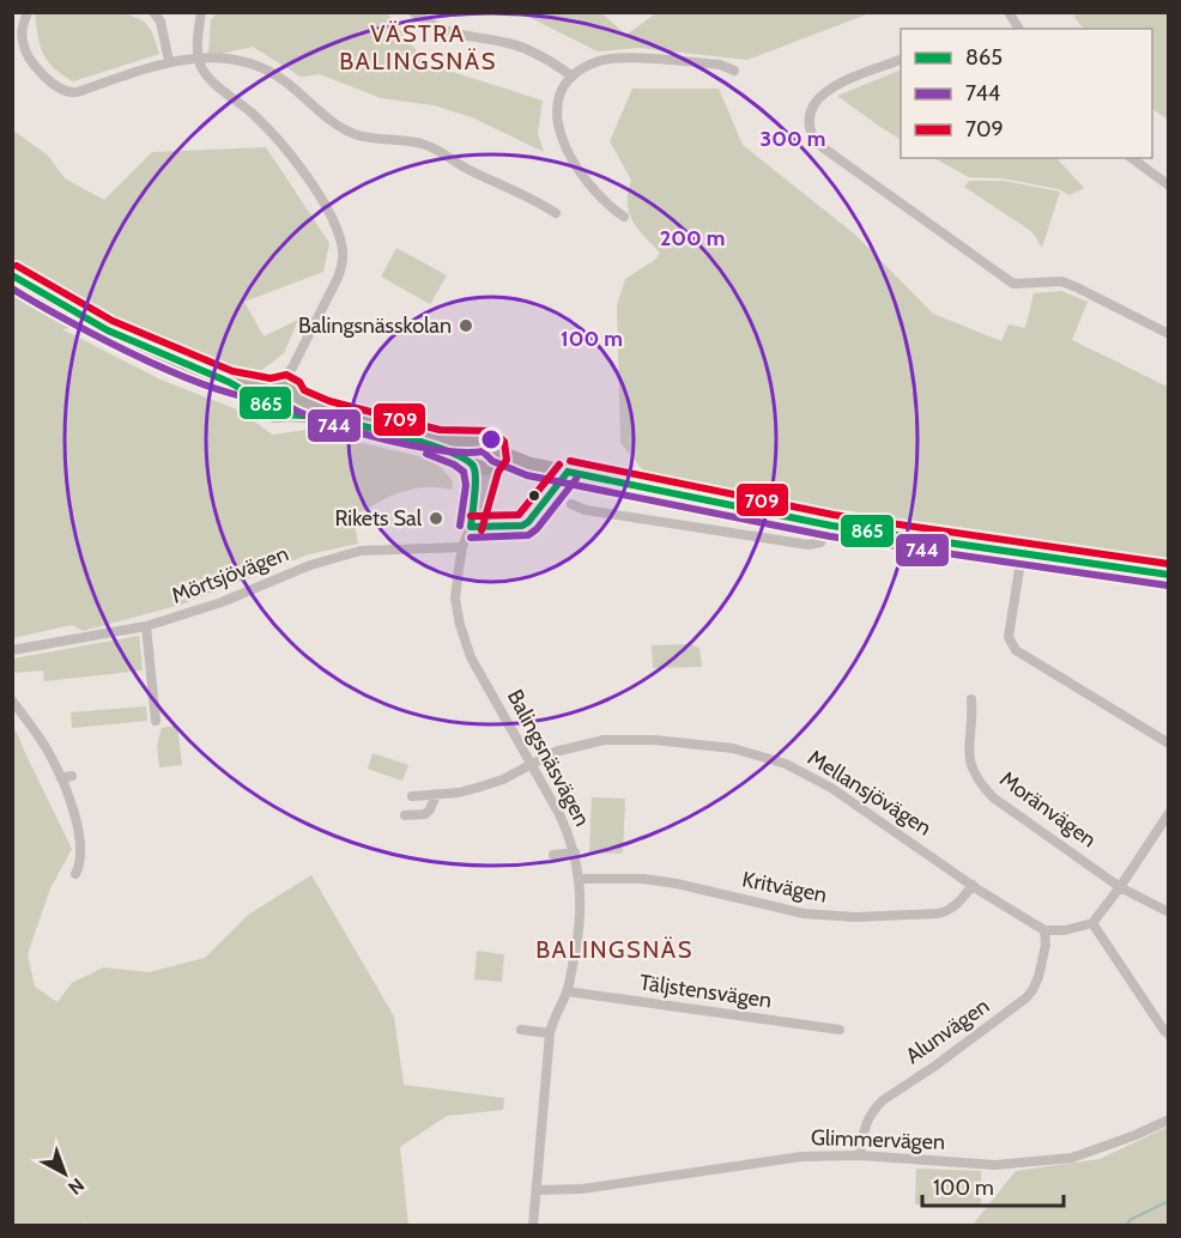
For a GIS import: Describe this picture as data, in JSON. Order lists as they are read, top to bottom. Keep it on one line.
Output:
{"streets":{"street":["Mörtsjövägen","Balingsnäsvägen","Mellansjövägen","Moränvägen","Kritvägen","Täljstensvägen","Alunvägen","Glimmervägen"]},"crossings":[["Mörtsjövägen","Balingsnäsvägen"],["Balingsnäsvägen","Mellansjövägen"],["Balingsnäsvägen","Kritvägen"],["Balingsnäsvägen","Täljstensvägen"],["Balingsnäsvägen","Glimmervägen"],["Mellansjövägen","Kritvägen"],["Mellansjövägen","Alunvägen"],["Alunvägen","Glimmervägen"]],"districts":["VÄSTRA BALINGSNÄS","BALINGSNÄS"],"places":["Balingsnässkolan","Rikets Sal"],"lines":["transit line 709","transit line 865","transit line 744"],"legend":["865","744","709"],"scale_bar":"100 m","north":"bottom right","rings":["300 m","200 m","100 m"]}
